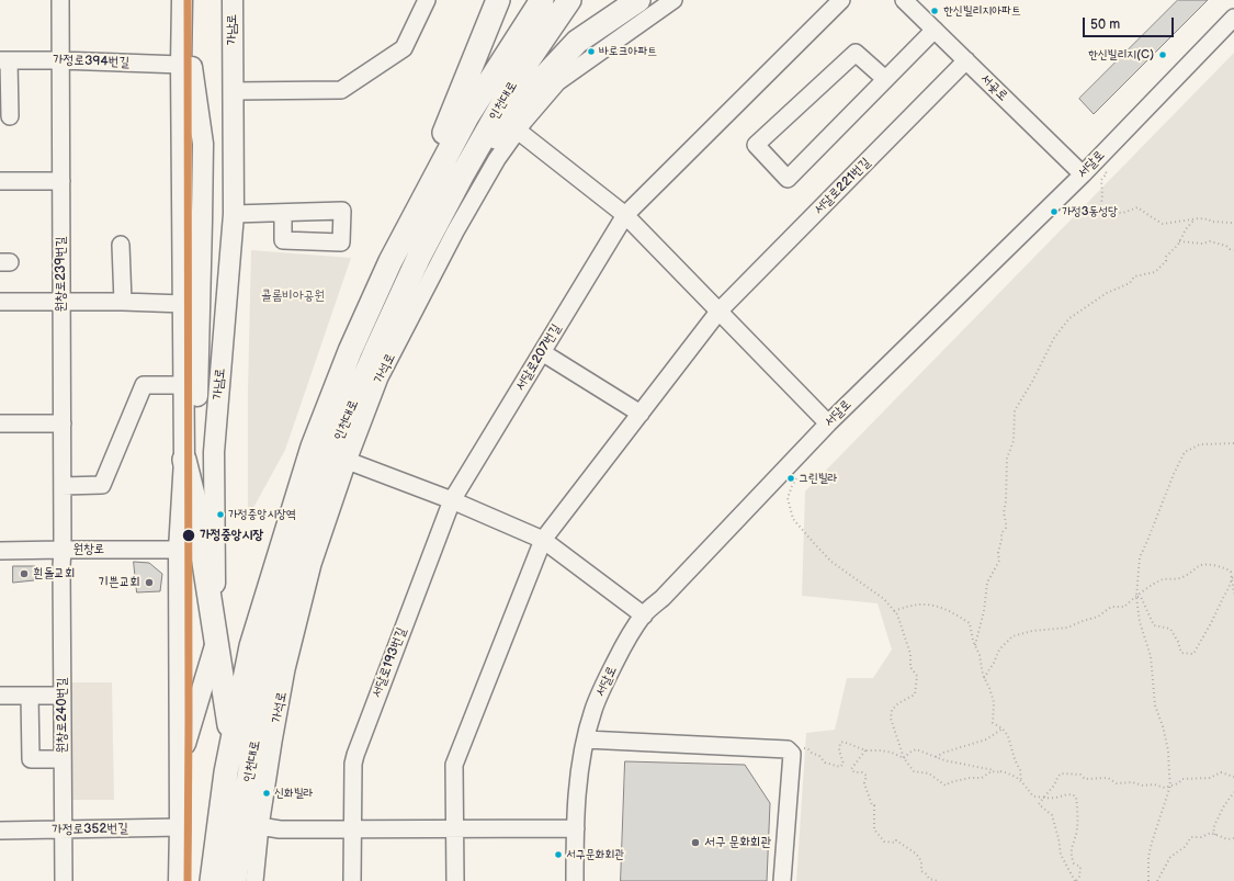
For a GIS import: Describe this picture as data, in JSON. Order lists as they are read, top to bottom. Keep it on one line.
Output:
{"streets":{"highway":["인천대로"],"main road":["가남로"],"street":["가정로394번길","서곶로","서달로","서달로221번길","원창로239번길","서달로207번길","가석로","원창로","서달로193번길","원창로240번길","가정로352번길"]},"crossings":[["가남로","가정로394번길"],["가남로","원창로"],["가남로","가정로352번길"],["가정로394번길","원창로239번길"],["서곶로","서달로"],["서곶로","서달로221번길"],["원창로239번길","원창로"],["원창로239번길","원창로240번길"],["서달로207번길","서달로193번길"],["원창로","원창로240번길"],["원창로240번길","가정로352번길"]],"parks":["콜롬비아공원"],"places":["한신빌리지아파트","바로크아파트","한신빌리지(C)","가정3동성당","그린빌라","가정중앙시장역","가정중앙시장","흰돌교회","기쁜교회","신화빌라","서구 문화회관","서구문화회관"],"scale_bar":"50 m"}
